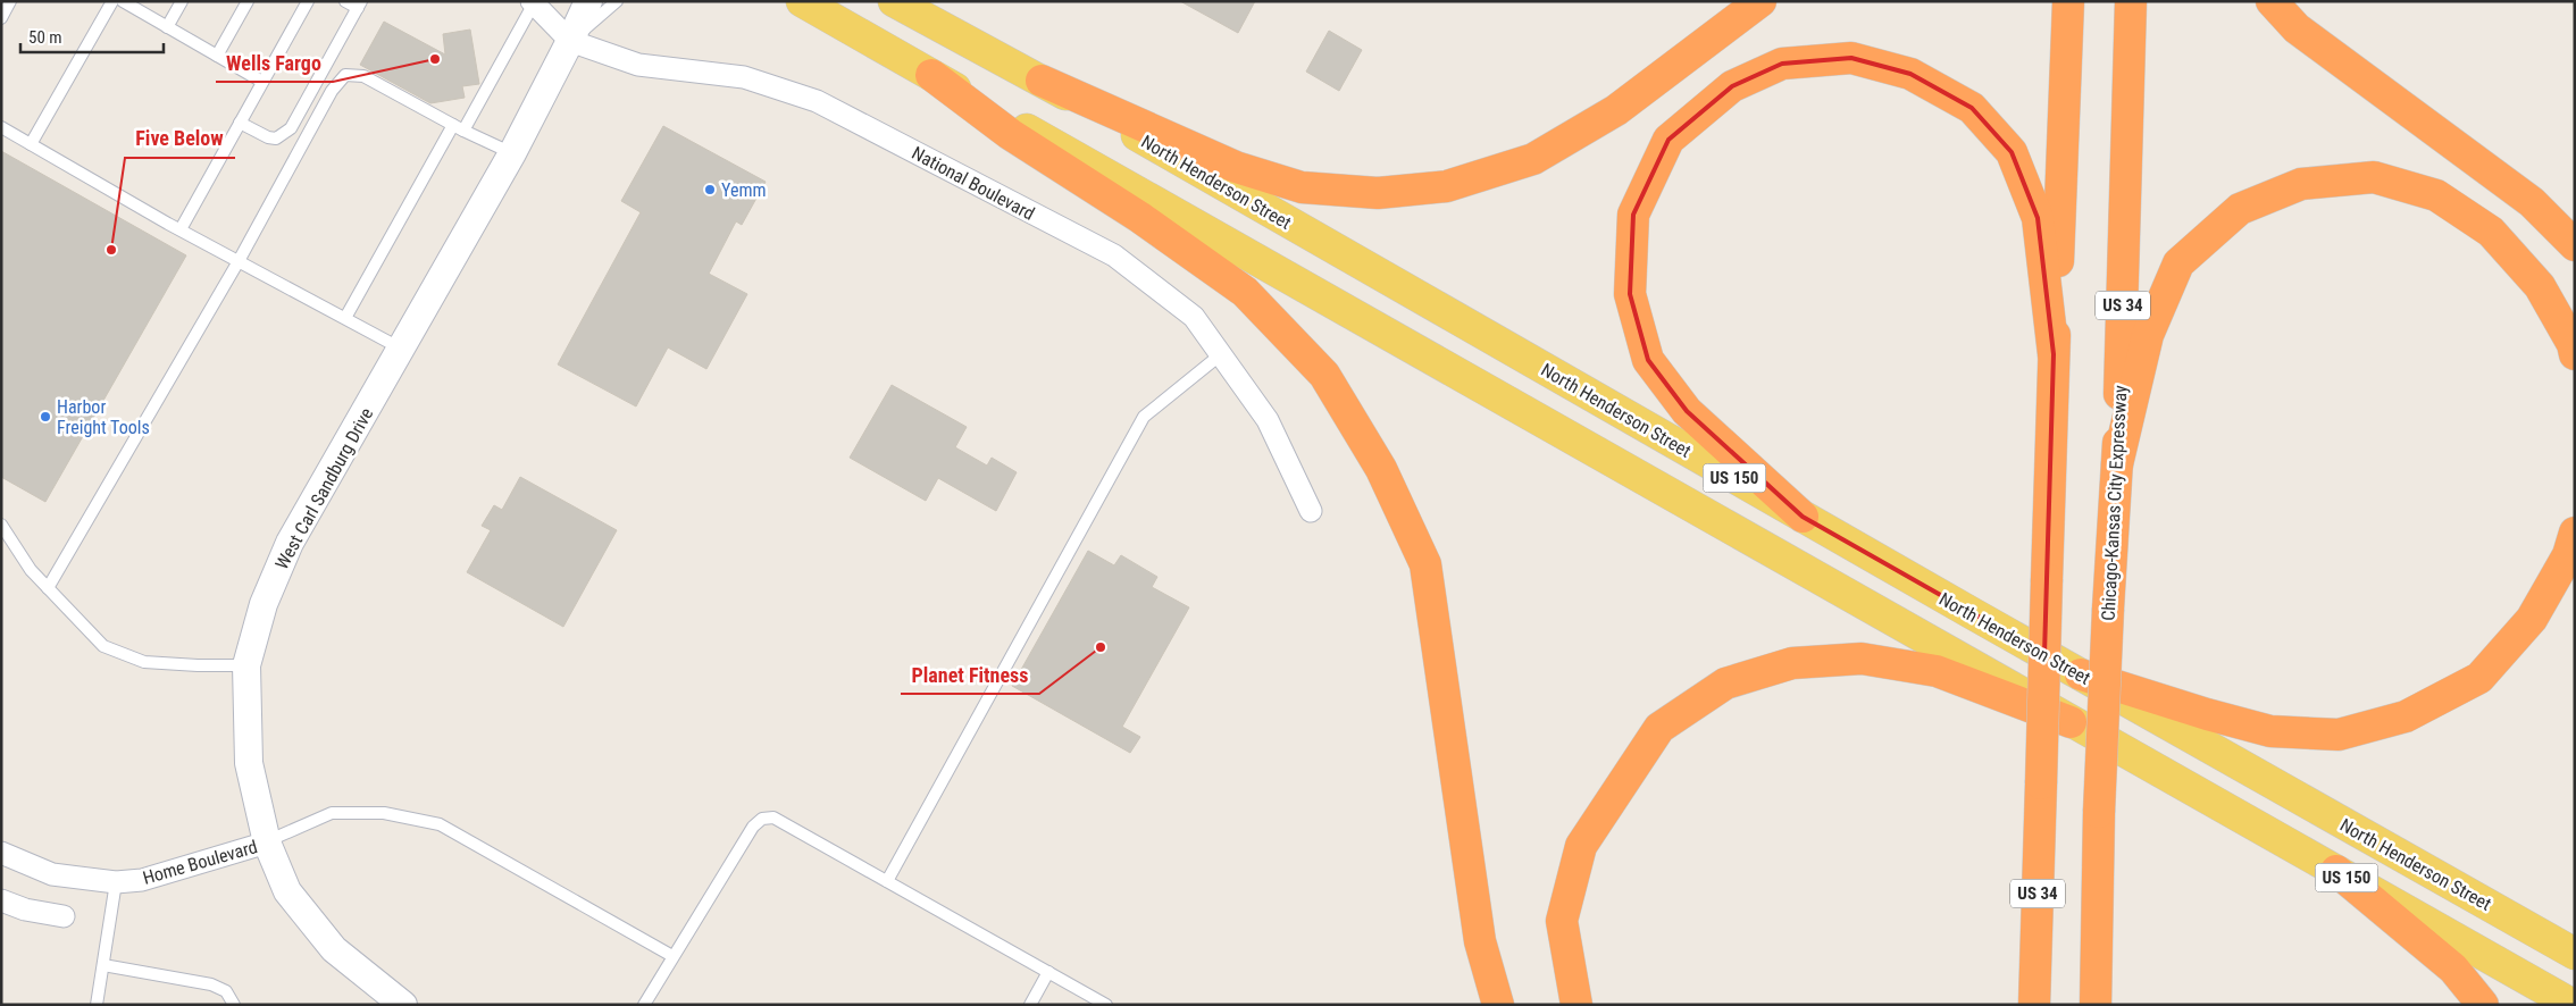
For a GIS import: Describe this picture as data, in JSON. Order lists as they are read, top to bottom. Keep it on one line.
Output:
{"streets":{"highway":["US 34","Chicago-Kansas City Expressway"],"main road":["North Henderson Street","US 150"],"street":["National Boulevard","West Carl Sandburg Drive","Home Boulevard"]},"crossings":[["National Boulevard","West Carl Sandburg Drive"],["West Carl Sandburg Drive","Home Boulevard"]],"places":["Wells Fargo","Yemm","Five Below","Harbor Freight Tools","Planet Fitness"],"scale_bar":"50 m"}
